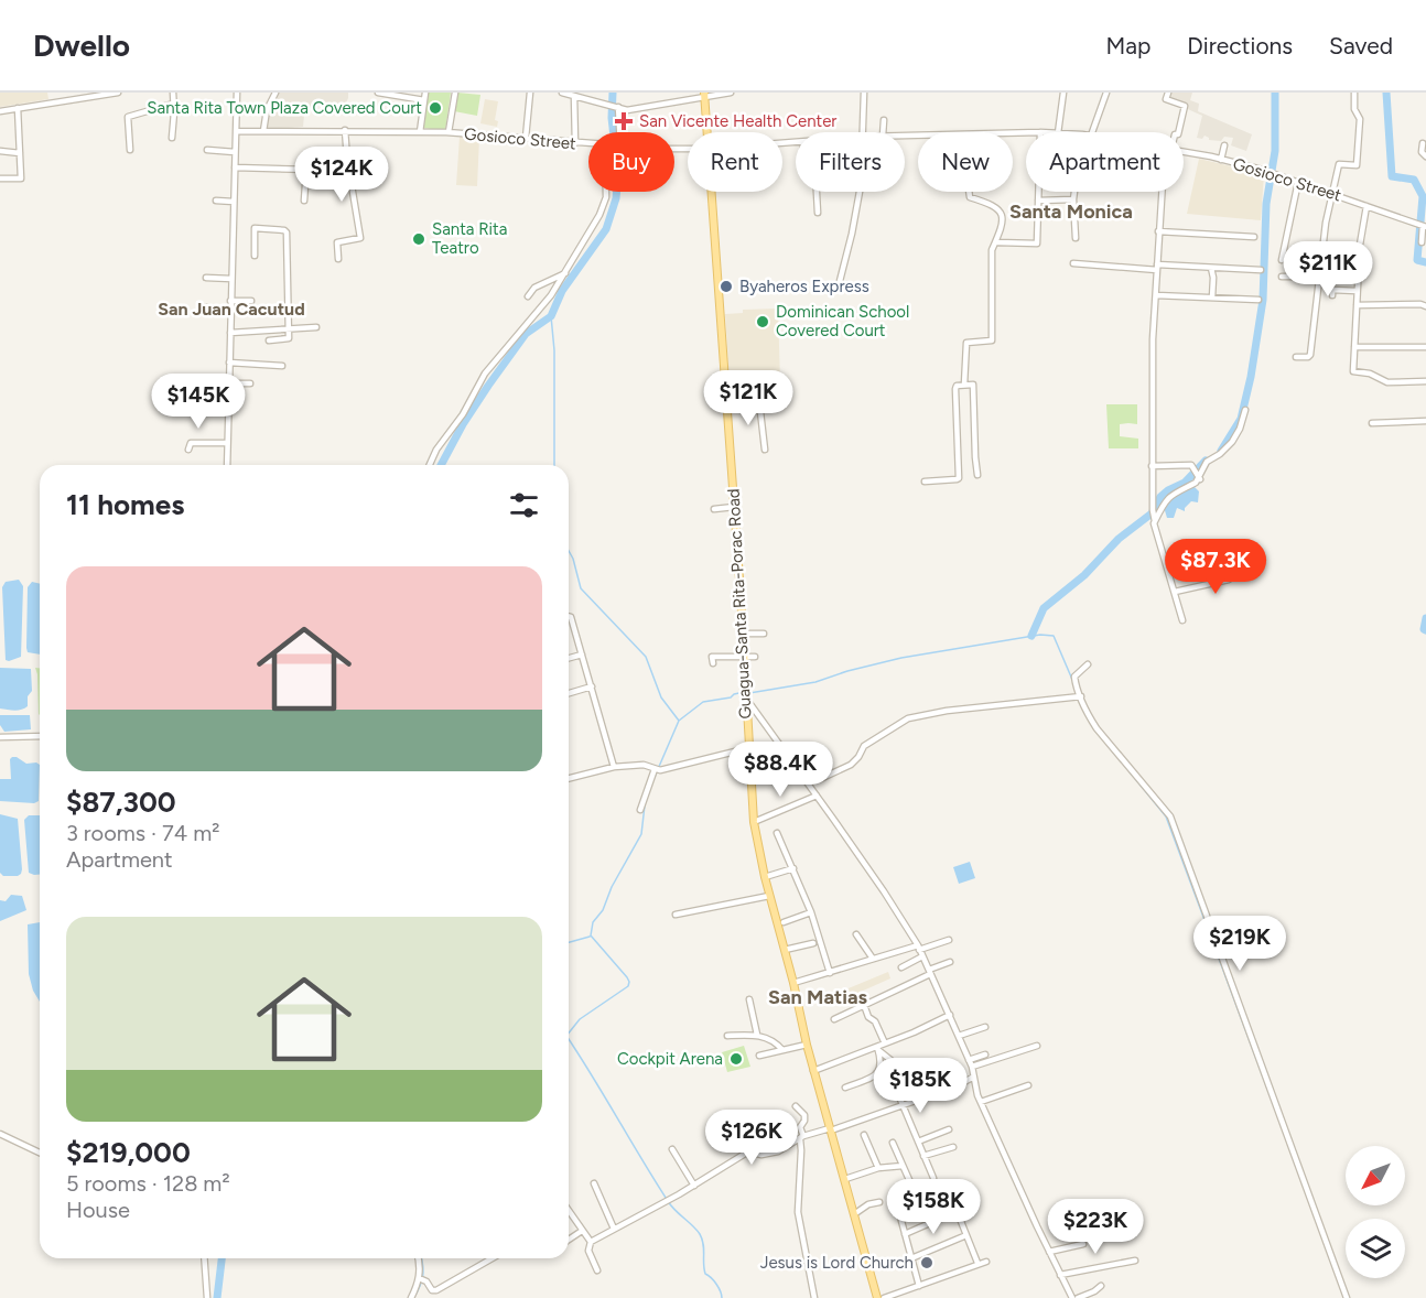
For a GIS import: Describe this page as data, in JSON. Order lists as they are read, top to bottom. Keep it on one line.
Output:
{"streets":{"main road":["Guagua-Santa Rita-Porac Road"],"street":["Gosioco Street"]},"districts":["Santa Monica","San Juan Cacutud","San Matias"],"places":{"other":["Santa Rita Town Plaza Covered Court","Santa Rita Teatro","Byaheros Express","Dominican School Covered Court","Cockpit Arena","Jesus is Lord Church"],"health":["San Vicente Health Center"]},"north":"bottom left","page":{"header":"Dwello","nav":["Map","Directions","Saved"],"chip":["Buy","Rent","Filters","New","Apartment"],"price":["$124K","$211K","$121K","$145K","$87.3K","$88.4K","$219K","$185K","$126K","$158K","$223K"],"heading":"11 homes","list":[{"name":"$87,300","note":"3 rooms · 74 m² · Apartment"},{"name":"$219,000","note":"5 rooms · 128 m² · House"}]}}
